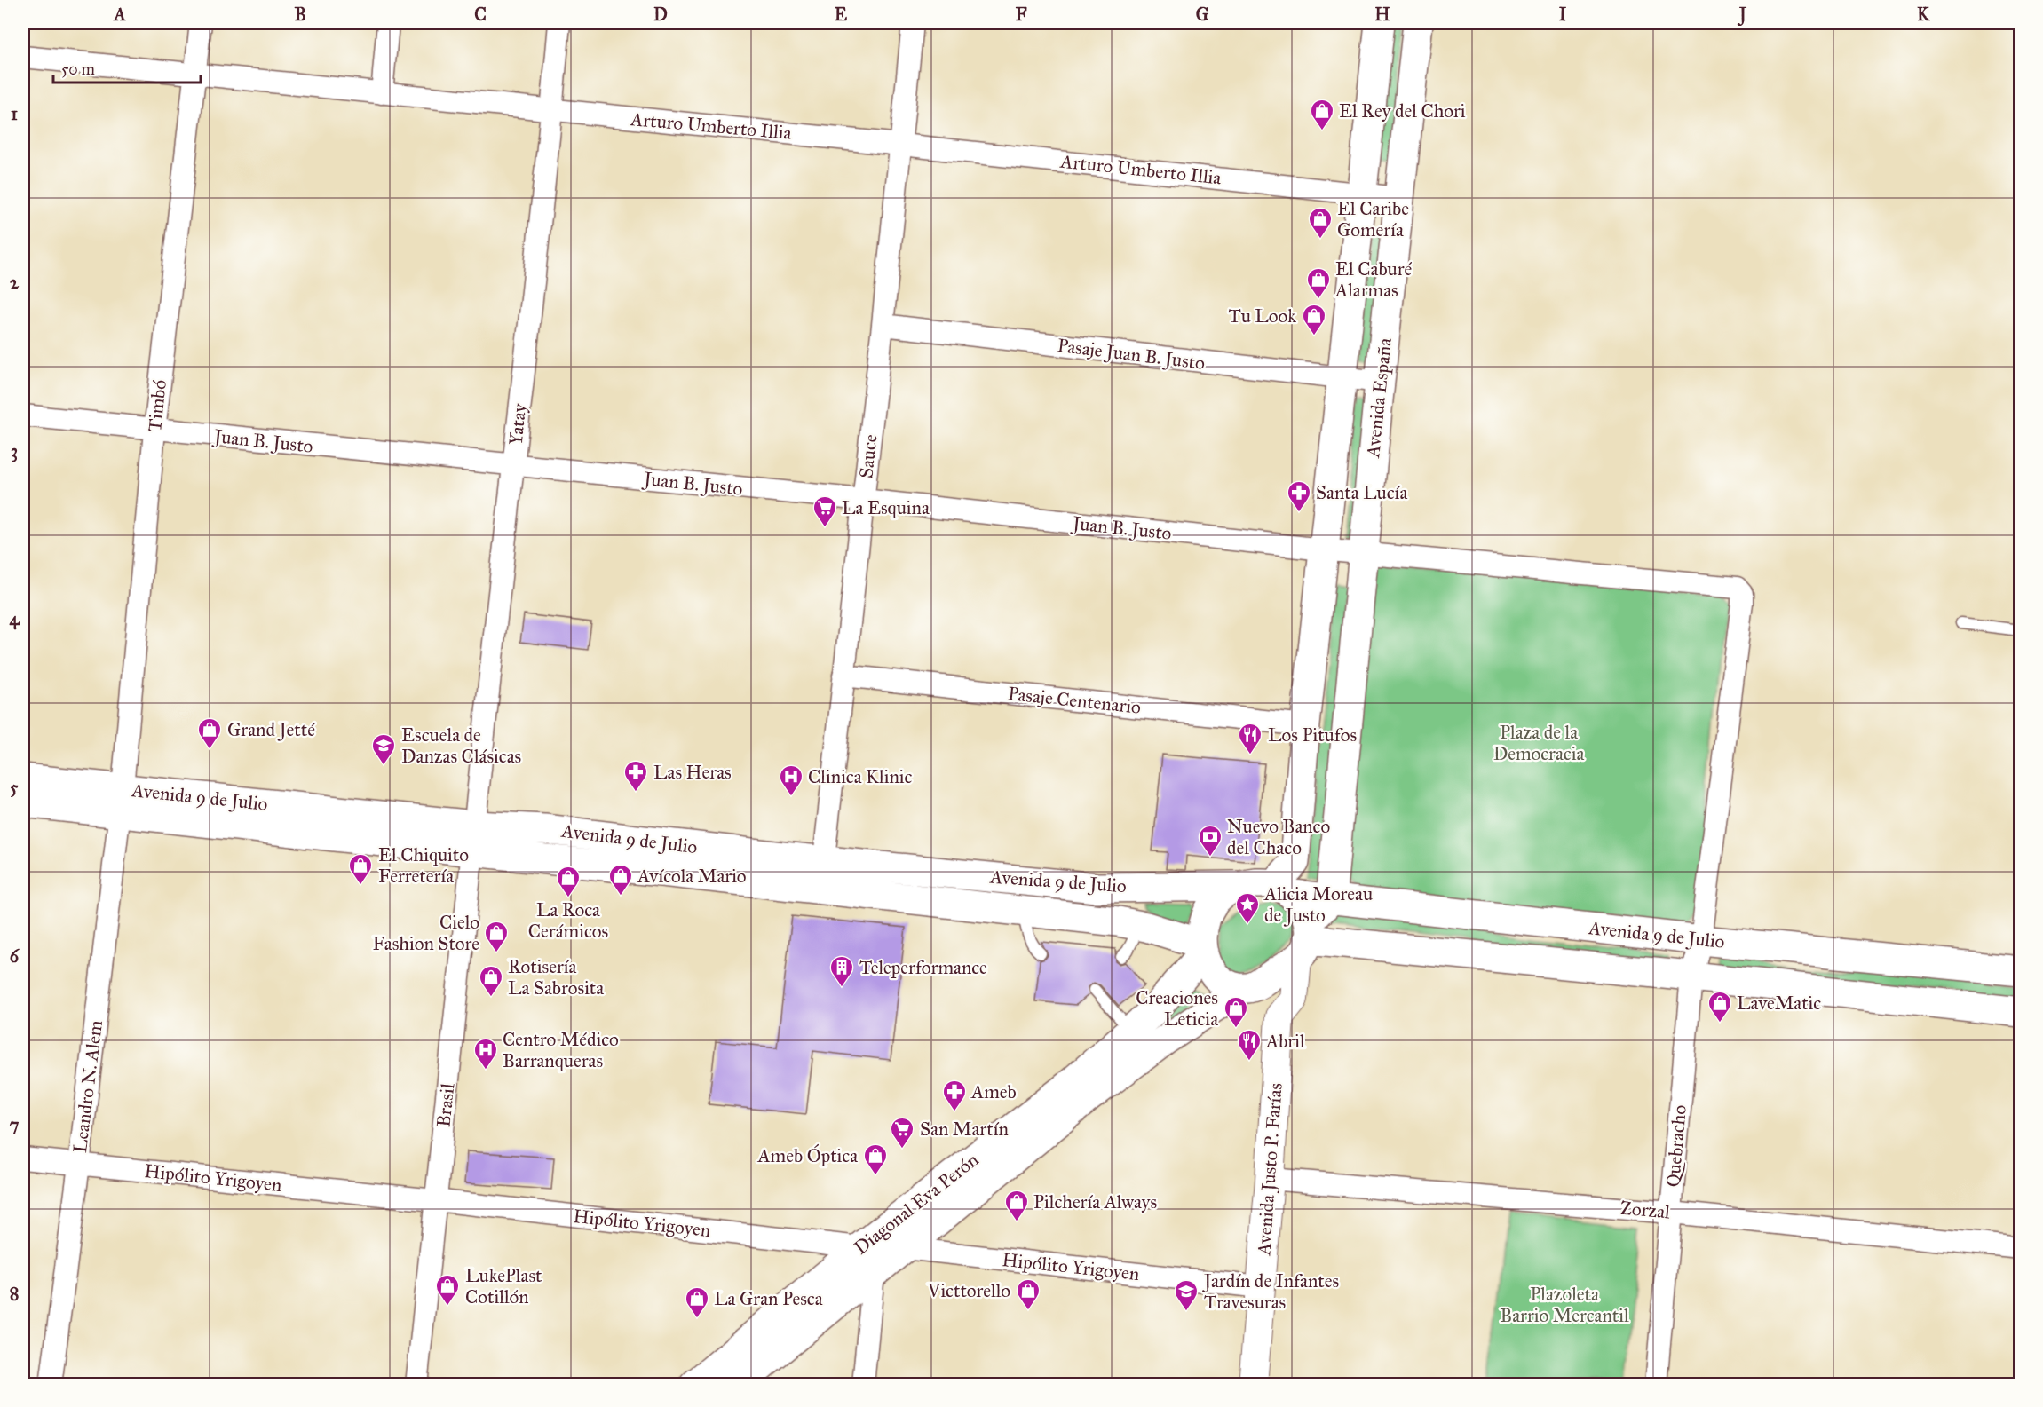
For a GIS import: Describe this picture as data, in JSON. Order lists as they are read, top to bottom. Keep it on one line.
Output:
{"streets":{"main road":["Avenida España","Avenida 9 de Julio","Diagonal Eva Perón"],"street":["Arturo Umberto Illia","Pasaje Juan B. Justo","Timbó","Yatay","Juan B. Justo","Sauce","Pasaje Centenario","Leandro N. Alem","Brasil","Quebracho","Avenida Justo P. Farías","Hipólito Yrigoyen","Zorzal"]},"crossings":[["Arturo Umberto Illia","Avenida España"],["Arturo Umberto Illia","Timbó"],["Arturo Umberto Illia","Yatay"],["Arturo Umberto Illia","Sauce"],["Pasaje Juan B. Justo","Avenida España"],["Pasaje Juan B. Justo","Sauce"],["Avenida España","Juan B. Justo"],["Avenida España","Pasaje Centenario"],["Avenida España","Avenida 9 de Julio"],["Avenida España","Diagonal Eva Perón"],["Timbó","Juan B. Justo"],["Timbó","Avenida 9 de Julio"],["Timbó","Leandro N. Alem"],["Yatay","Juan B. Justo"],["Yatay","Avenida 9 de Julio"],["Yatay","Brasil"],["Juan B. Justo","Sauce"],["Juan B. Justo","Avenida 9 de Julio"],["Juan B. Justo","Quebracho"],["Sauce","Pasaje Centenario"],["Sauce","Avenida 9 de Julio"],["Avenida 9 de Julio","Leandro N. Alem"],["Avenida 9 de Julio","Brasil"],["Avenida 9 de Julio","Quebracho"],["Avenida 9 de Julio","Diagonal Eva Perón"],["Leandro N. Alem","Hipólito Yrigoyen"],["Brasil","Hipólito Yrigoyen"],["Quebracho","Zorzal"],["Avenida Justo P. Farías","Hipólito Yrigoyen"],["Avenida Justo P. Farías","Zorzal"],["Hipólito Yrigoyen","Diagonal Eva Perón"]],"parks":["Plaza de la Democracia","Plazoleta Barrio Mercantil"],"places":{"shop":["El Rey del Chori","El Caribe Gomería","El Caburé Alarmas","Tu Look","Grand Jetté","El Chiquito Ferretería","Avícola Mario","La Roca Cerámicos","Cielo Fashion Store","Rotisería La Sabrosita","LaveMatic","Creaciones Leticia","Ameb Óptica","Pilchería Always","LukePlast Cotillón","Victtorello","La Gran Pesca"],"pharmacy":["Santa Lucía","Las Heras","Ameb"],"supermarket":["La Esquina","San Martín"],"restaurant":["Los Pitufos","Abril"],"school or university":["Escuela de Danzas Clásicas","Jardín de Infantes Travesuras"],"hospital":["Clinica Klinic","Centro Médico Barranqueras"],"bank":["Nuevo Banco del Chaco"],"place":["Alicia Moreau de Justo"],"building":["Teleperformance"]},"scale_bar":"50 m","grid":{"columns":["A","B","C","D","E","F","G","H","I","J","K"],"rows":["1","2","3","4","5","6","7","8"]}}
